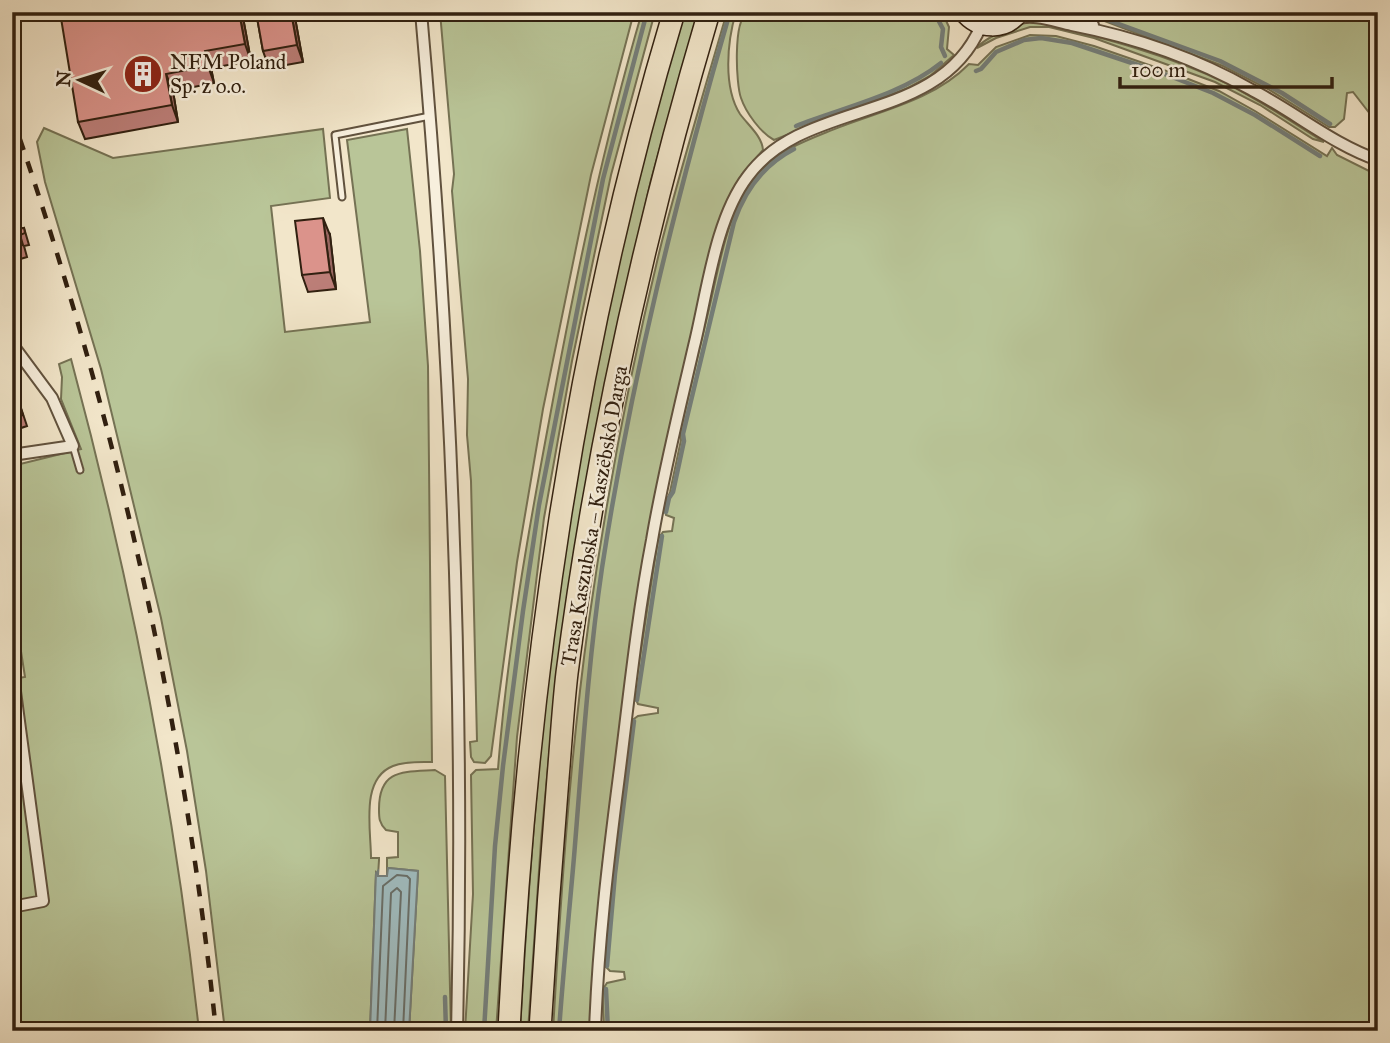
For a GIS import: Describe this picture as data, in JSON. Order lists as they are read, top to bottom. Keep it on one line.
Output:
{"streets":{"highway":["Trasa Kaszubska – Kaszëbskô Darga"]},"places":{"building":["NFM Poland Sp. z o.o."]},"scale_bar":"100 m","north":"left"}
